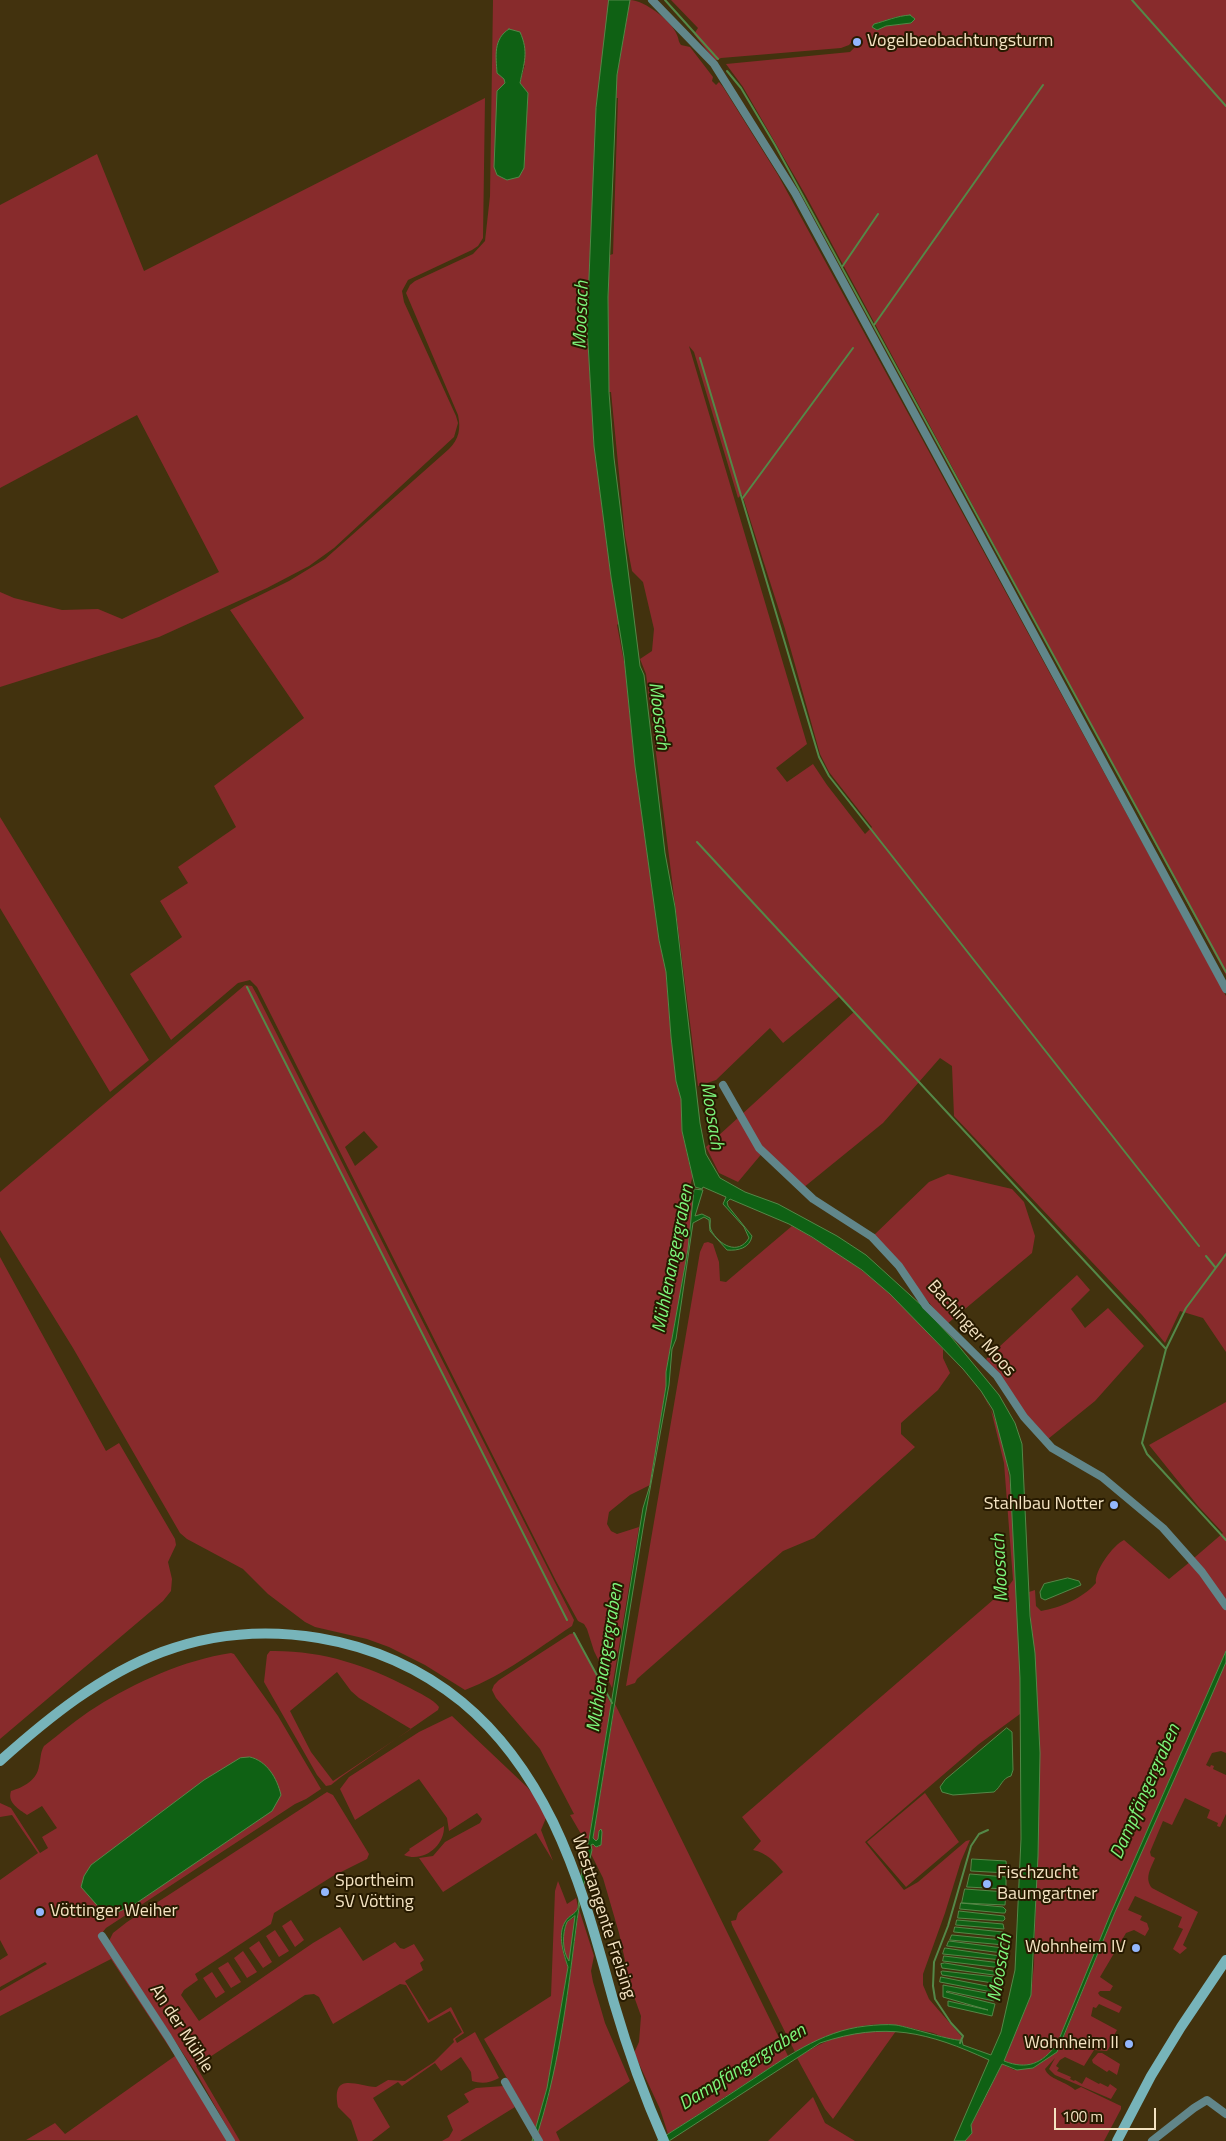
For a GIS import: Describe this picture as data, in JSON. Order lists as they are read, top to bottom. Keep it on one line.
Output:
{"streets":{"main road":["Westtangente Freising"],"street":["Bachinger Moos","An der Mühle"]},"water":["Moosach","Mühlenangergraben","Dampfängergraben"],"places":["Vogelbeobachtungsturm","Stahlbau Notter","Fischzucht Baumgartner","Sportheim SV Vötting","Vöttinger Weiher","Wohnheim IV","Wohnheim II"],"scale_bar":"100 m"}
